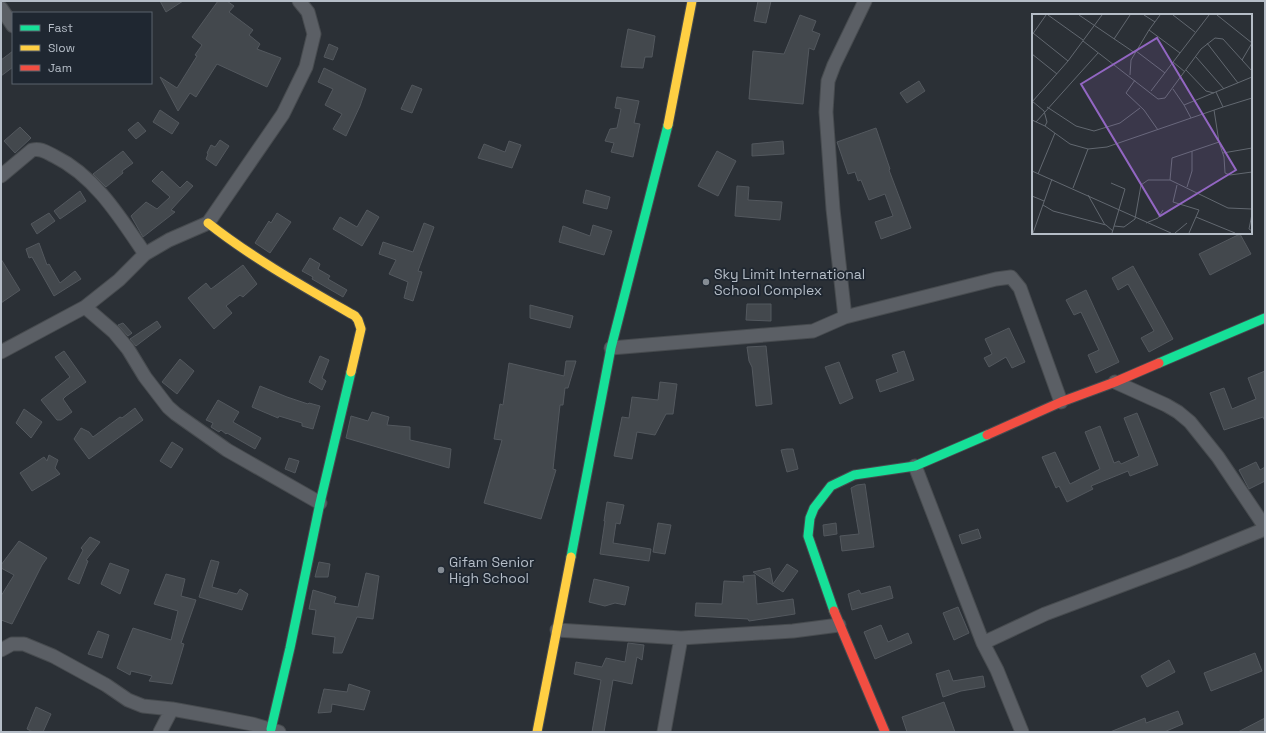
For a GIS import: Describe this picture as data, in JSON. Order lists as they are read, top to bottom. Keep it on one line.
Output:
{"places":["Sky Limit International School Complex","Gifam Senior High School"],"legend":["Fast","Slow","Jam"]}
